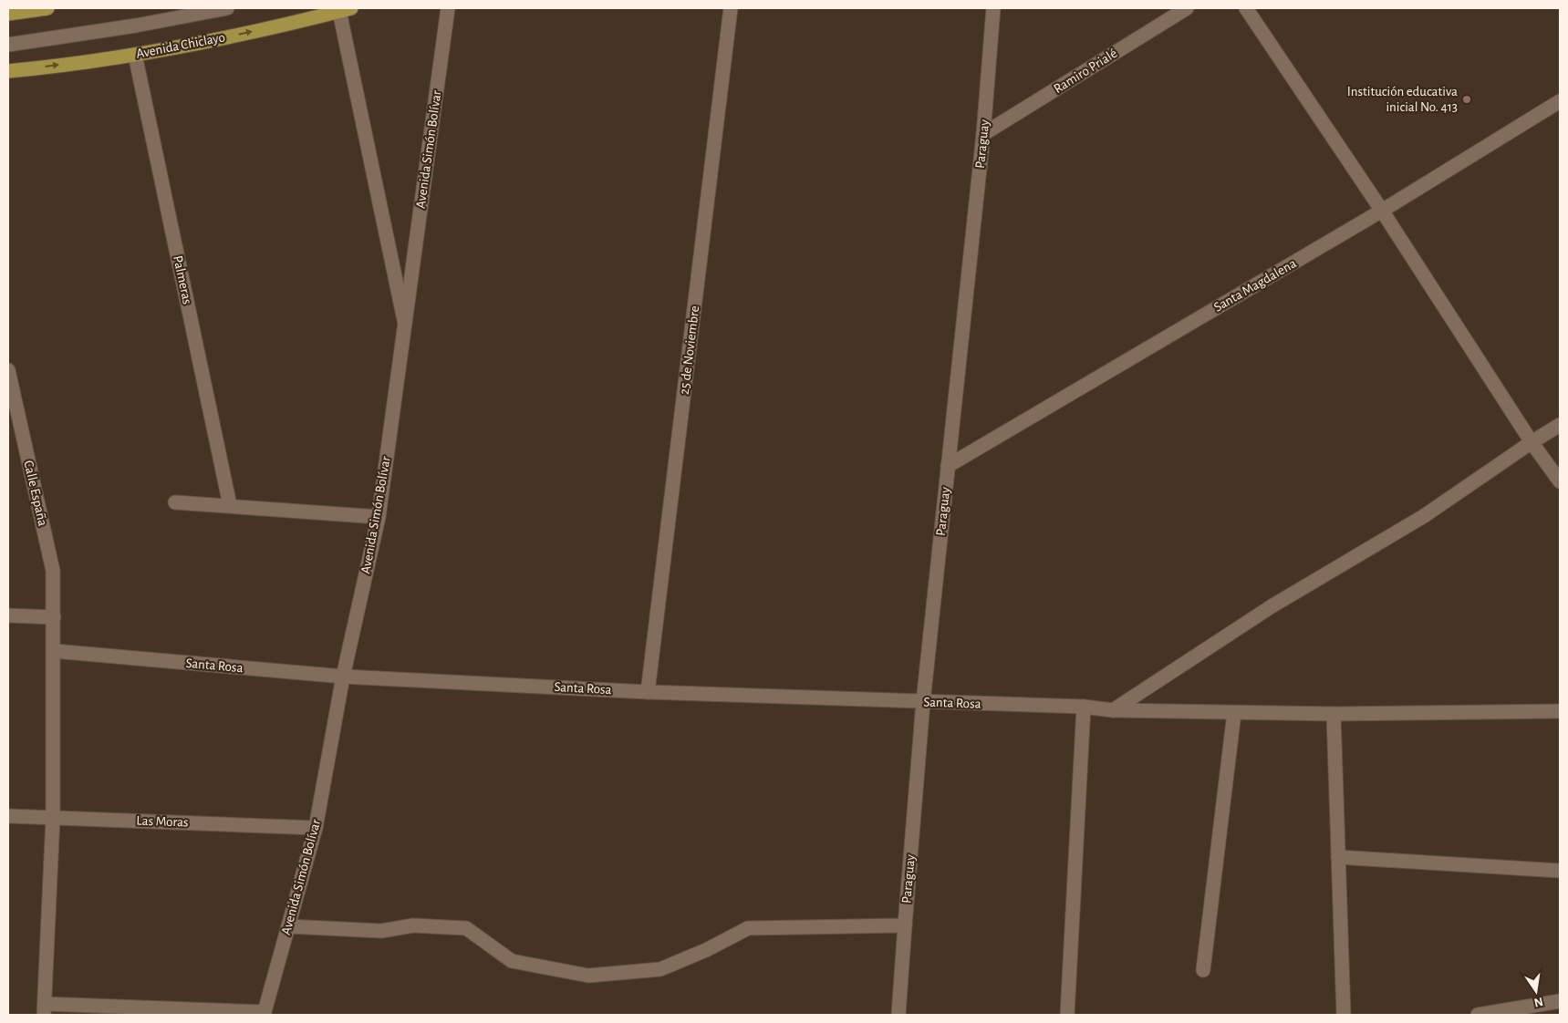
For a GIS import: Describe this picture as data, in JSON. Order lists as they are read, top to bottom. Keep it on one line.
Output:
{"streets":{"main road":["Avenida Chiclayo"],"street":["Ramiro Prialé","Paraguay","Avenida Simón Bolívar","Palmeras","Santa Magdalena","25 de Noviembre","Calle España","Santa Rosa","Las Moras"]},"crossings":[["Avenida Chiclayo","Palmeras"],["Ramiro Prialé","Paraguay"],["Paraguay","Santa Magdalena"],["Paraguay","Santa Rosa"],["Avenida Simón Bolívar","Santa Rosa"],["Avenida Simón Bolívar","Las Moras"],["25 de Noviembre","Santa Rosa"],["Calle España","Santa Rosa"],["Calle España","Las Moras"]],"places":["Institución educativa inicial No. 413"],"north":"bottom"}
